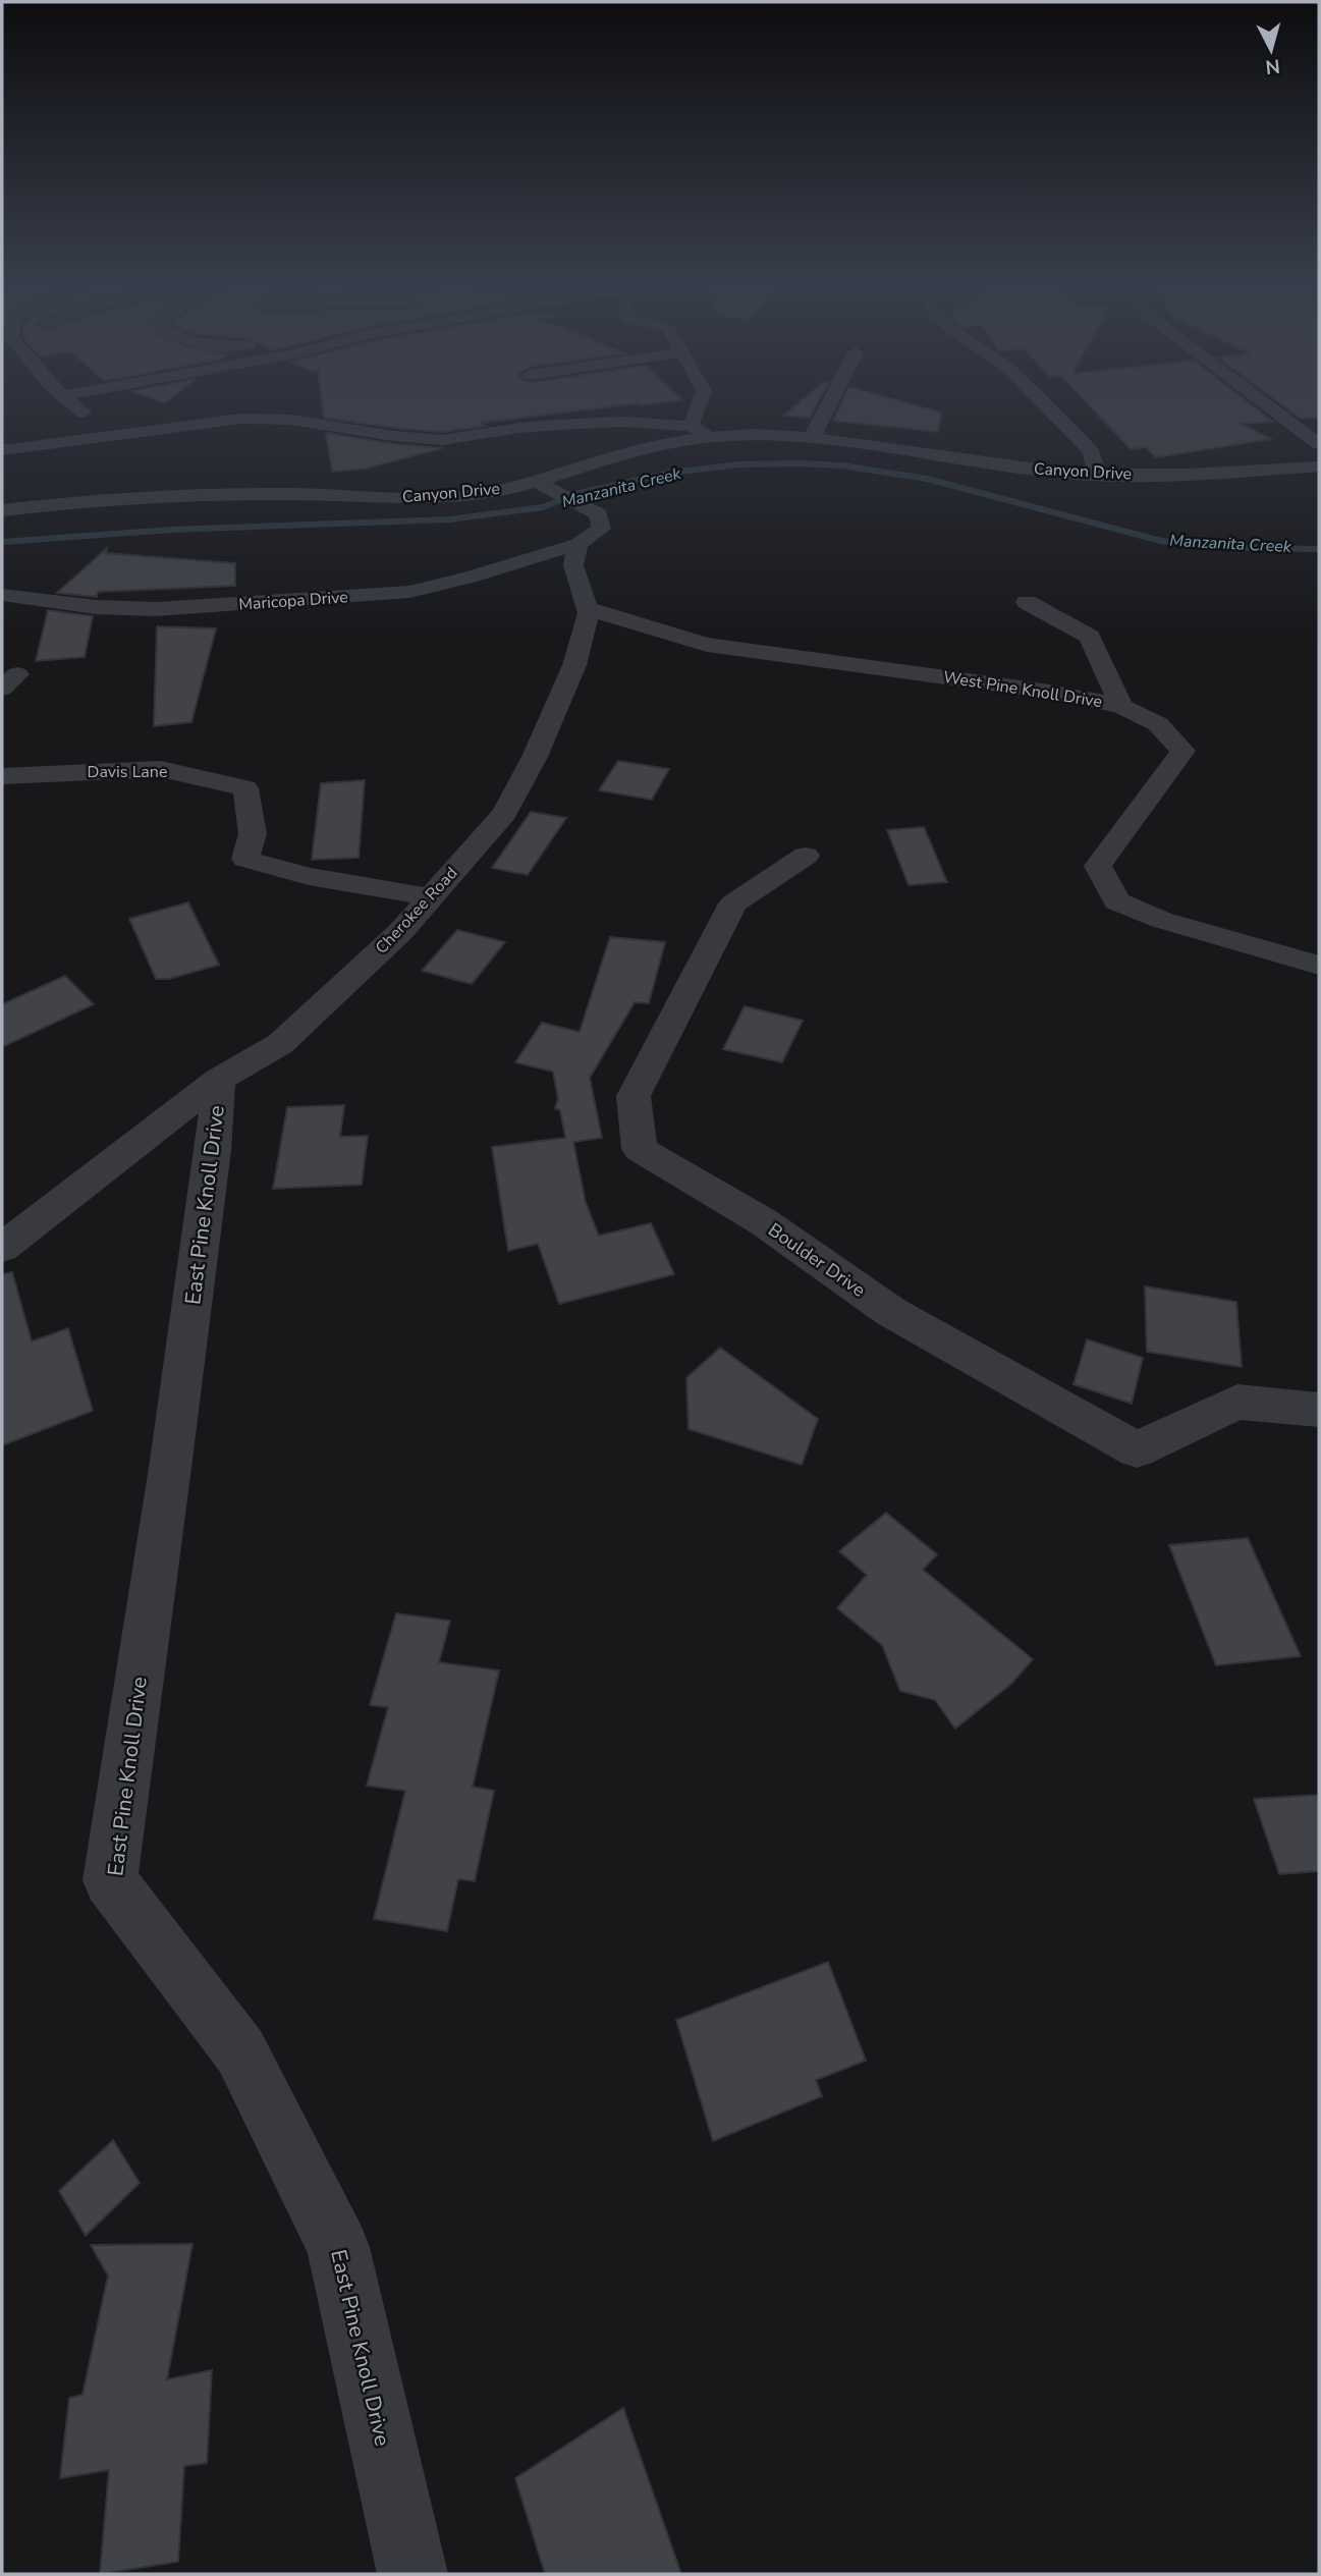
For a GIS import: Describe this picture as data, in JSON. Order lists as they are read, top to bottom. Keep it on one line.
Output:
{"streets":{"street":["Canyon Drive","Maricopa Drive","West Pine Knoll Drive","Davis Lane","Cherokee Road","East Pine Knoll Drive","Boulder Drive"]},"crossings":[["Maricopa Drive","Cherokee Road"],["West Pine Knoll Drive","Cherokee Road"],["Davis Lane","Cherokee Road"],["Cherokee Road","East Pine Knoll Drive"]],"water":["Manzanita Creek"],"north":"bottom"}
